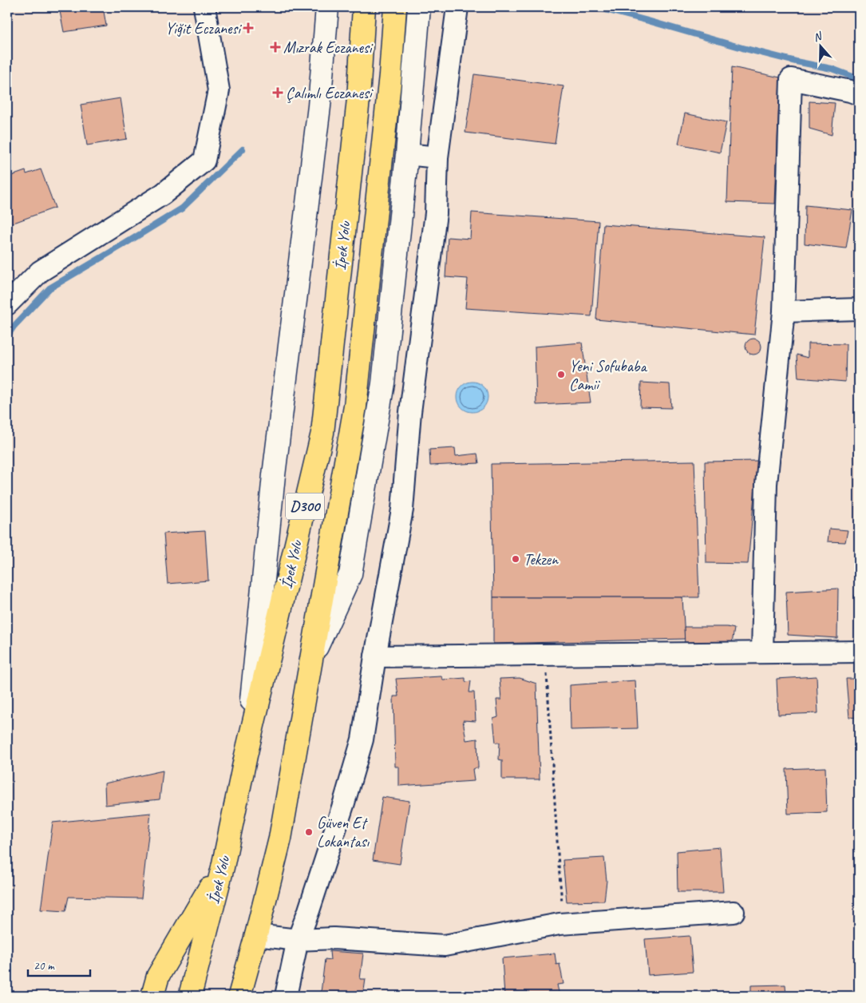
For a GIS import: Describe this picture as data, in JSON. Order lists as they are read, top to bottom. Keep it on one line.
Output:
{"streets":{"highway":["İpek Yolu","D300"]},"places":{"health":["Yiğit Eczanesi","Mızrak Eczanesi","Çalımlı Eczanesi"],"other":["Yeni Sofubaba Camii","Tekzen","Güven Et Lokantası"]},"scale_bar":"20 m","north":"top"}
